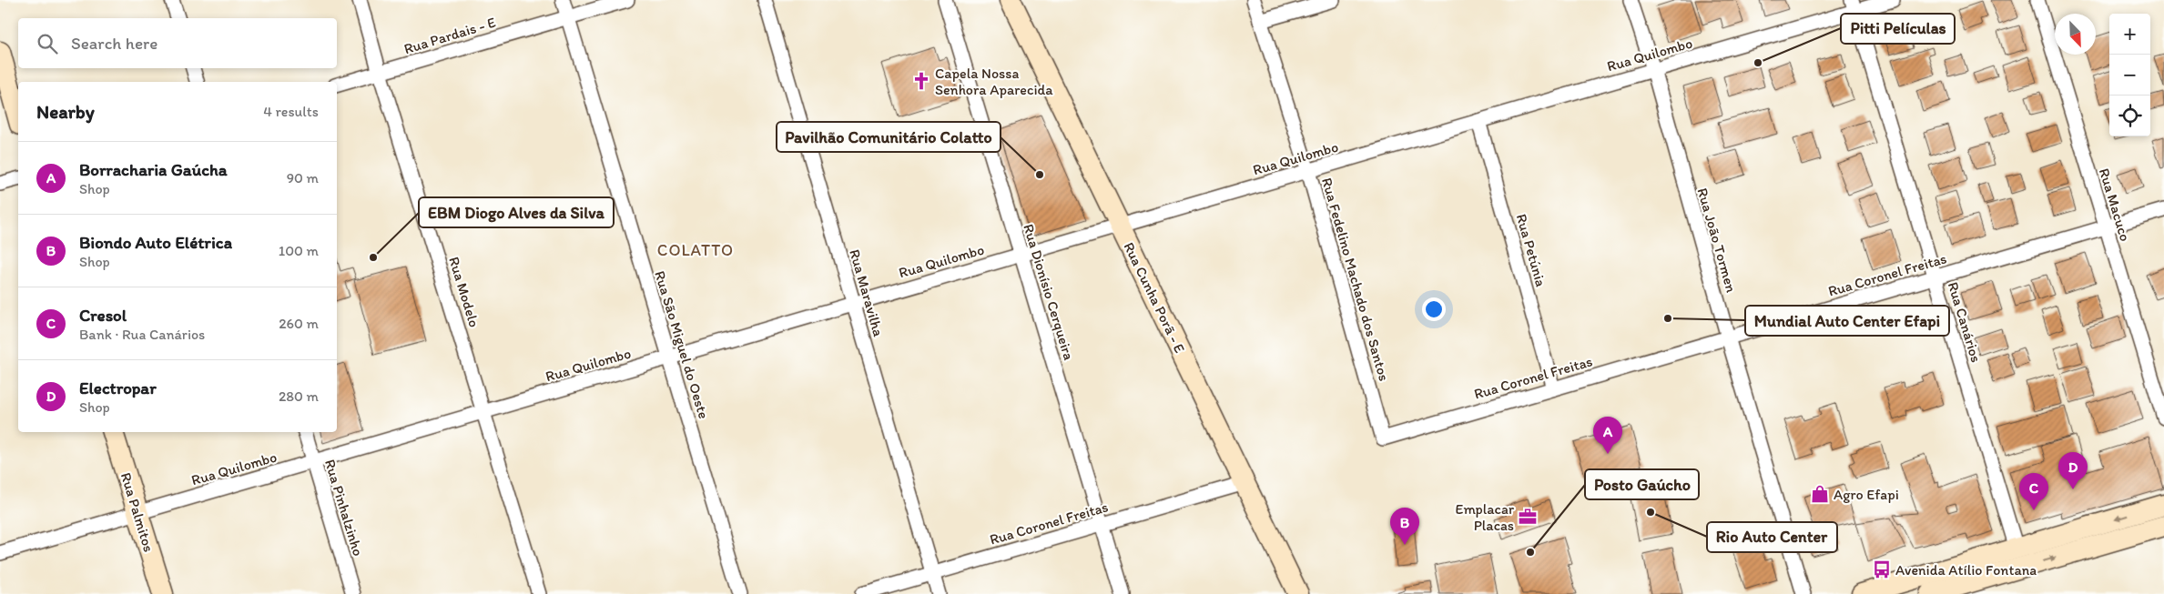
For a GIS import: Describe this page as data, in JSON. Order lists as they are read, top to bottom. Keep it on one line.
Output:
{"streets":{"street":["Rua Pardais - E","Rua Quilombo","Rua Macuco","Rua João Tormen","Rua Petúnia","Rua Coronel Freitas","Rua Fedelino Machado dos Santos","Rua Modelo","Rua Dionísio Cerqueira","Rua Maravilha","Rua Cunha Porã - E","Rua Canários","Rua São Miguel do Oeste","Rua Pinhalzinho","Rua Palmitos"]},"crossings":[["Rua Pardais - E","Rua Modelo"],["Rua Pardais - E","Rua São Miguel do Oeste"],["Rua Quilombo","Rua João Tormen"],["Rua Quilombo","Rua Petúnia"],["Rua Quilombo","Rua Fedelino Machado dos Santos"],["Rua Quilombo","Rua Modelo"],["Rua Quilombo","Rua Dionísio Cerqueira"],["Rua Quilombo","Rua Maravilha"],["Rua Quilombo","Rua Cunha Porã - E"],["Rua Quilombo","Rua Canários"],["Rua Quilombo","Rua São Miguel do Oeste"],["Rua Quilombo","Rua Pinhalzinho"],["Rua Quilombo","Rua Palmitos"],["Rua Macuco","Rua Coronel Freitas"],["Rua João Tormen","Rua Coronel Freitas"],["Rua Petúnia","Rua Coronel Freitas"],["Rua Coronel Freitas","Rua Fedelino Machado dos Santos"],["Rua Coronel Freitas","Rua Dionísio Cerqueira"],["Rua Coronel Freitas","Rua Maravilha"],["Rua Coronel Freitas","Rua Cunha Porã - E"],["Rua Coronel Freitas","Rua Canários"]],"districts":["COLATTO"],"places":{"other":["Pitti Películas","Pavilhão Comunitário Colatto","EBM Diogo Alves da Silva","Mundial Auto Center Efapi","Rio Auto Center","Posto Gaúcho"],"church":["Capela Nossa Senhora Aparecida"],"shop":["Agro Efapi"],"office":["Emplacar Placas"],"bus stop":["Avenida Atílio Fontana"]},"north":"bottom right","page":{"map_buttons":["+","−"],"search":"Search here","heading":["Nearby","4 results"],"list":[{"mark":"A","name":"Borracharia Gaúcha","note":"Shop","value":"90 m"},{"mark":"B","name":"Biondo Auto Elétrica","note":"Shop","value":"100 m"},{"mark":"C","name":"Cresol","note":"Bank · Rua Canários","value":"260 m"},{"mark":"D","name":"Electropar","note":"Shop","value":"280 m"}],"pins":["A","D","C","B"]}}
